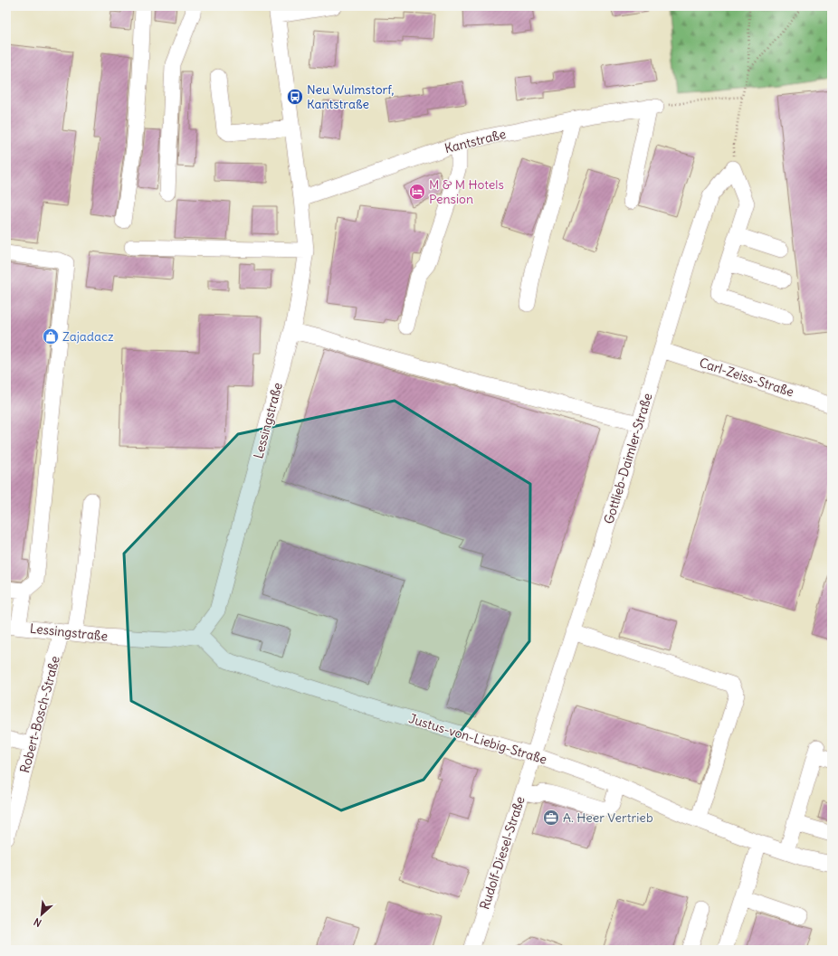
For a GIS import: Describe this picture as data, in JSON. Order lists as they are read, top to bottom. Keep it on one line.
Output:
{"streets":{"street":["Kantstraße","Carl-Zeiss-Straße","Lessingstraße","Gottlieb-Daimler-Straße","Robert-Bosch-Straße","Justus-von-Liebig-Straße","Rudolf-Diesel-Straße"]},"crossings":[["Kantstraße","Lessingstraße"],["Carl-Zeiss-Straße","Gottlieb-Daimler-Straße"],["Lessingstraße","Robert-Bosch-Straße"],["Lessingstraße","Justus-von-Liebig-Straße"],["Gottlieb-Daimler-Straße","Justus-von-Liebig-Straße"],["Gottlieb-Daimler-Straße","Rudolf-Diesel-Straße"],["Justus-von-Liebig-Straße","Rudolf-Diesel-Straße"]],"places":{"bus stop":["Neu Wulmstorf, Kantstraße"],"hotel":["M & M Hotels Pension"],"shop":["Zajadacz"],"office":["A. Heer Vertrieb"]},"north":"bottom left"}
